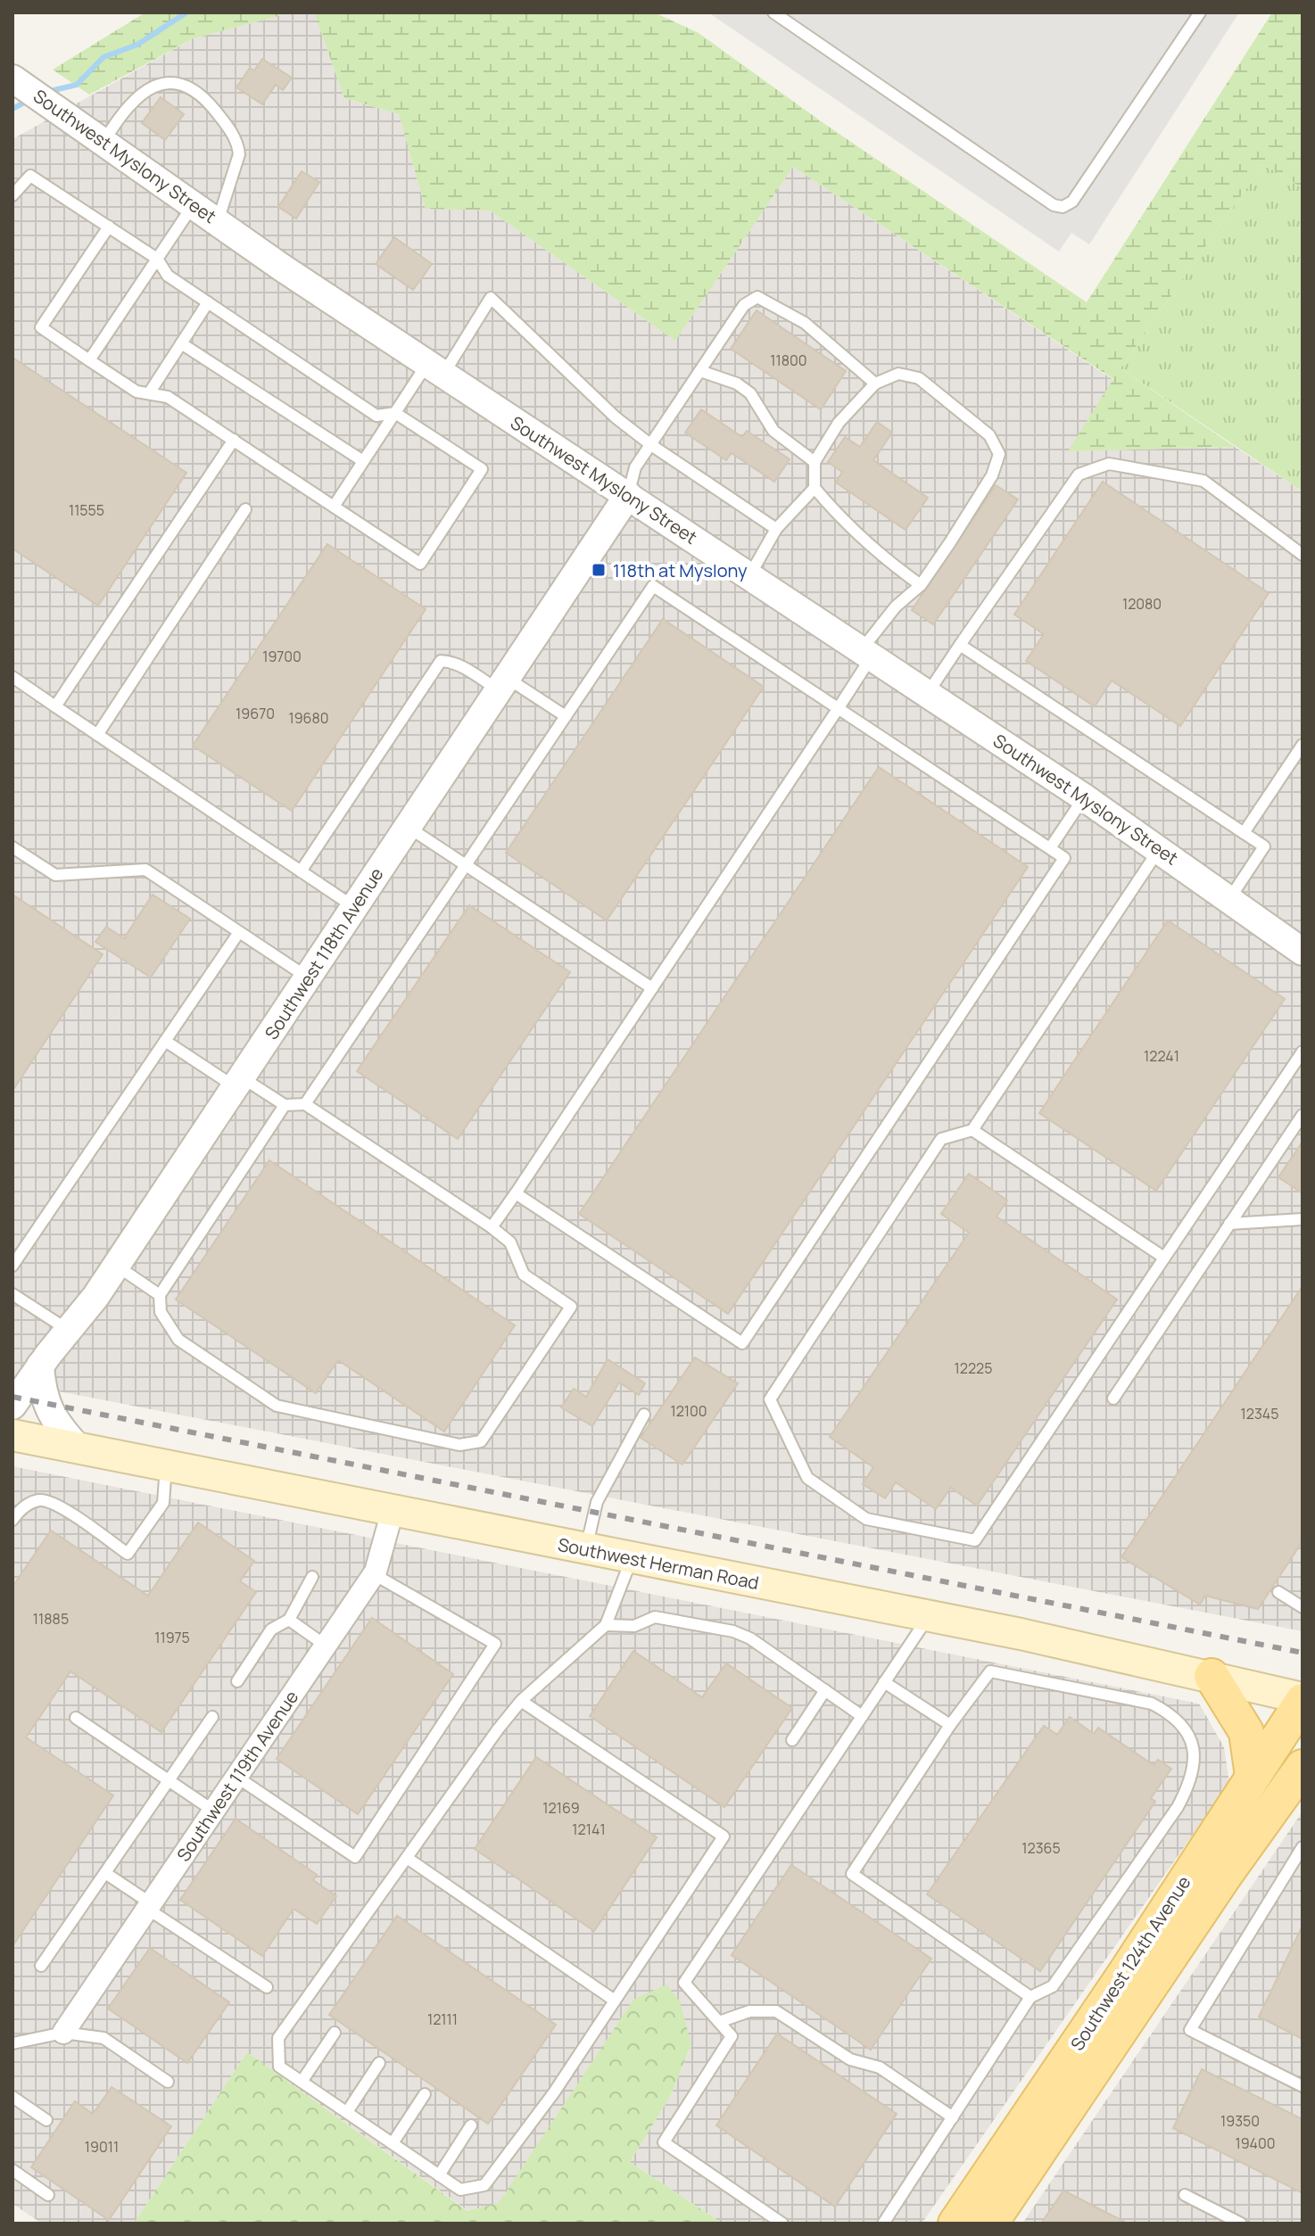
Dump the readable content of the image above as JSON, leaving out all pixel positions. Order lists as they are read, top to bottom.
{
  "streets": {
    "main road": ["Southwest Herman Road", "Southwest 124th Avenue"],
    "street": ["Southwest Myslony Street", "Southwest 118th Avenue", "Southwest 119th Avenue"]
  },
  "crossings": [
    ["Southwest Myslony Street", "Southwest 118th Avenue"],
    ["Southwest Herman Road", "Southwest 119th Avenue"],
    ["Southwest Herman Road", "Southwest 124th Avenue"]
  ],
  "places": {
    "transit": ["118th at Myslony"]
  },
  "house_numbers": [
    "11800",
    "11555",
    "12080",
    "19700",
    "19670",
    "19680",
    "12241",
    "12225",
    "12100",
    "12345",
    "11885",
    "11975",
    "12169",
    "12141",
    "12365",
    "12111",
    "19350",
    "19400",
    "19011"
  ]
}
